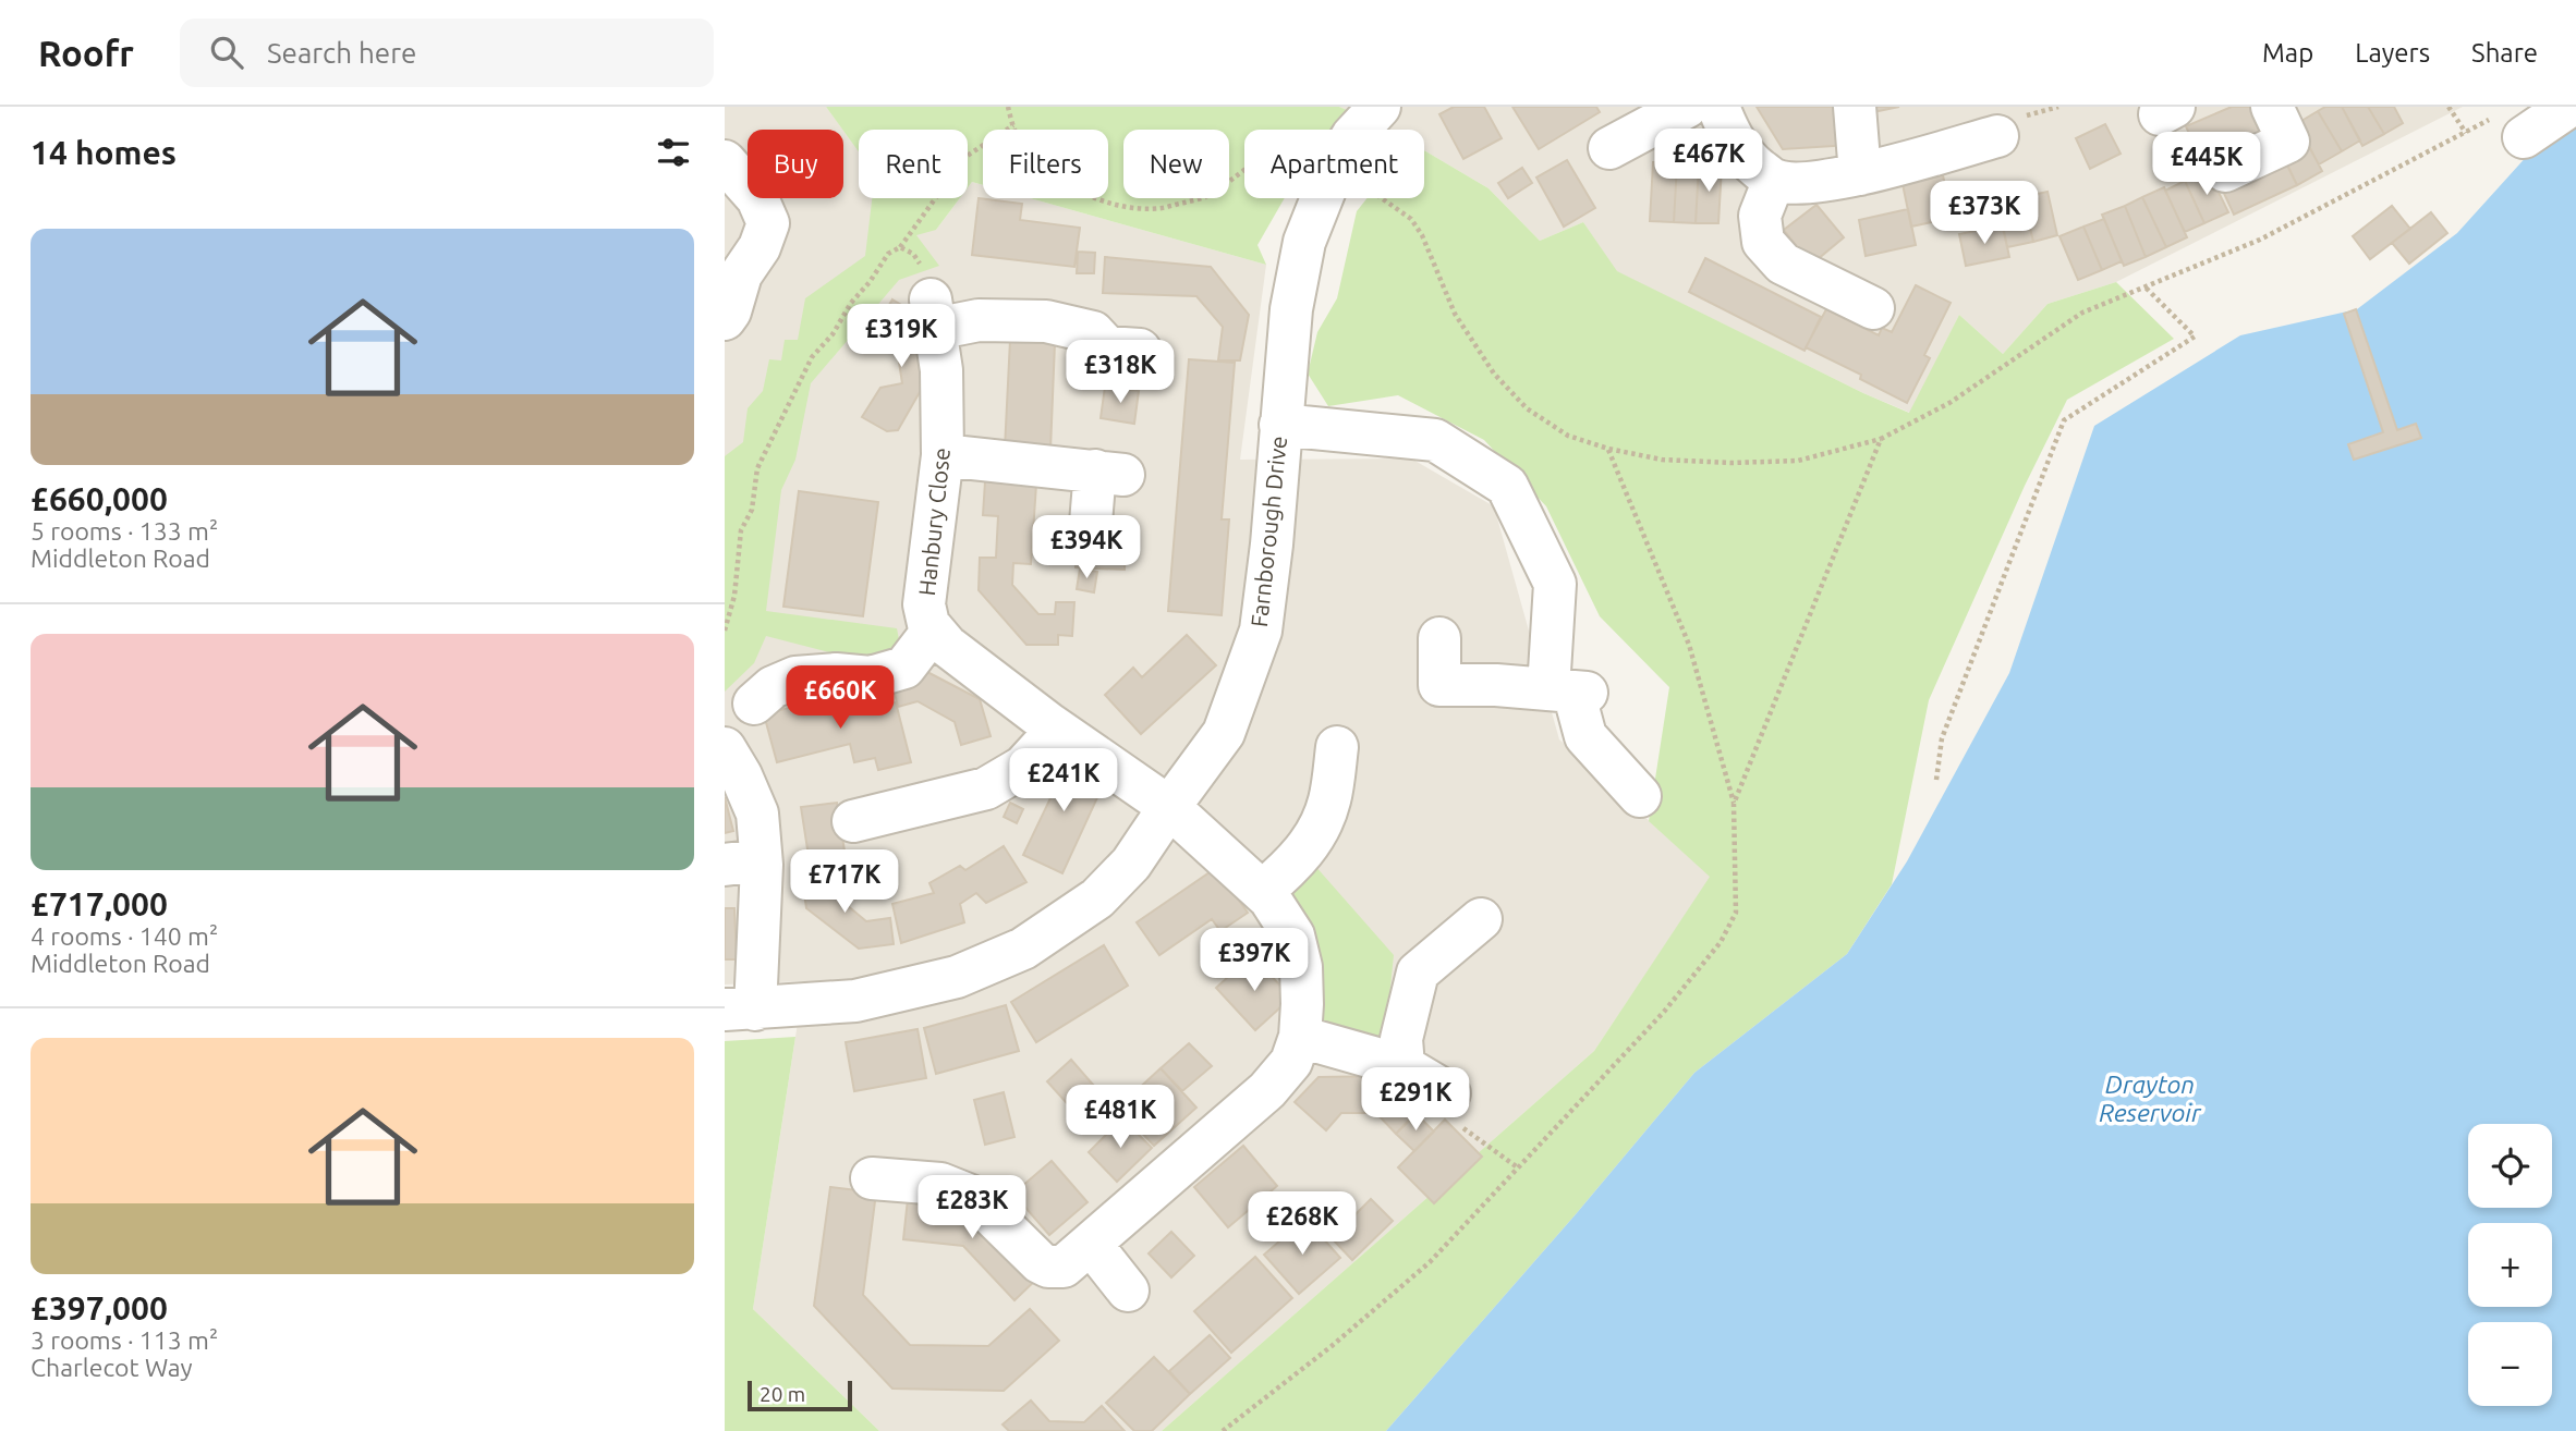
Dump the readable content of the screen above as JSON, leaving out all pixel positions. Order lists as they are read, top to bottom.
{
  "streets": {
    "street": ["Hanbury Close", "Farnborough Drive"]
  },
  "crossings": [
    ["Hanbury Close", "Farnborough Drive"]
  ],
  "water": ["Drayton Reservoir"],
  "scale_bar": "20 m",
  "page": {
    "header": "Roofr",
    "search": "Search here",
    "nav": ["Map", "Layers", "Share"],
    "heading": "14 homes",
    "price": [
      "£467K",
      "£445K",
      "£373K",
      "£319K",
      "£318K",
      "£394K",
      "£660K",
      "£241K",
      "£717K",
      "£397K",
      "£291K",
      "£481K",
      "£283K",
      "£268K"
    ],
    "chip": [
      "Buy",
      "Rent",
      "Filters",
      "New",
      "Apartment"
    ],
    "list": [
      {
        "name": "£660,000",
        "note": "5 rooms · 133 m² · Middleton Road"
      },
      {
        "name": "£717,000",
        "note": "4 rooms · 140 m² · Middleton Road"
      },
      {
        "name": "£397,000",
        "note": "3 rooms · 113 m² · Charlecot Way"
      }
    ],
    "map_buttons": ["+", "−"],
    "scale": "20 m"
  }
}
